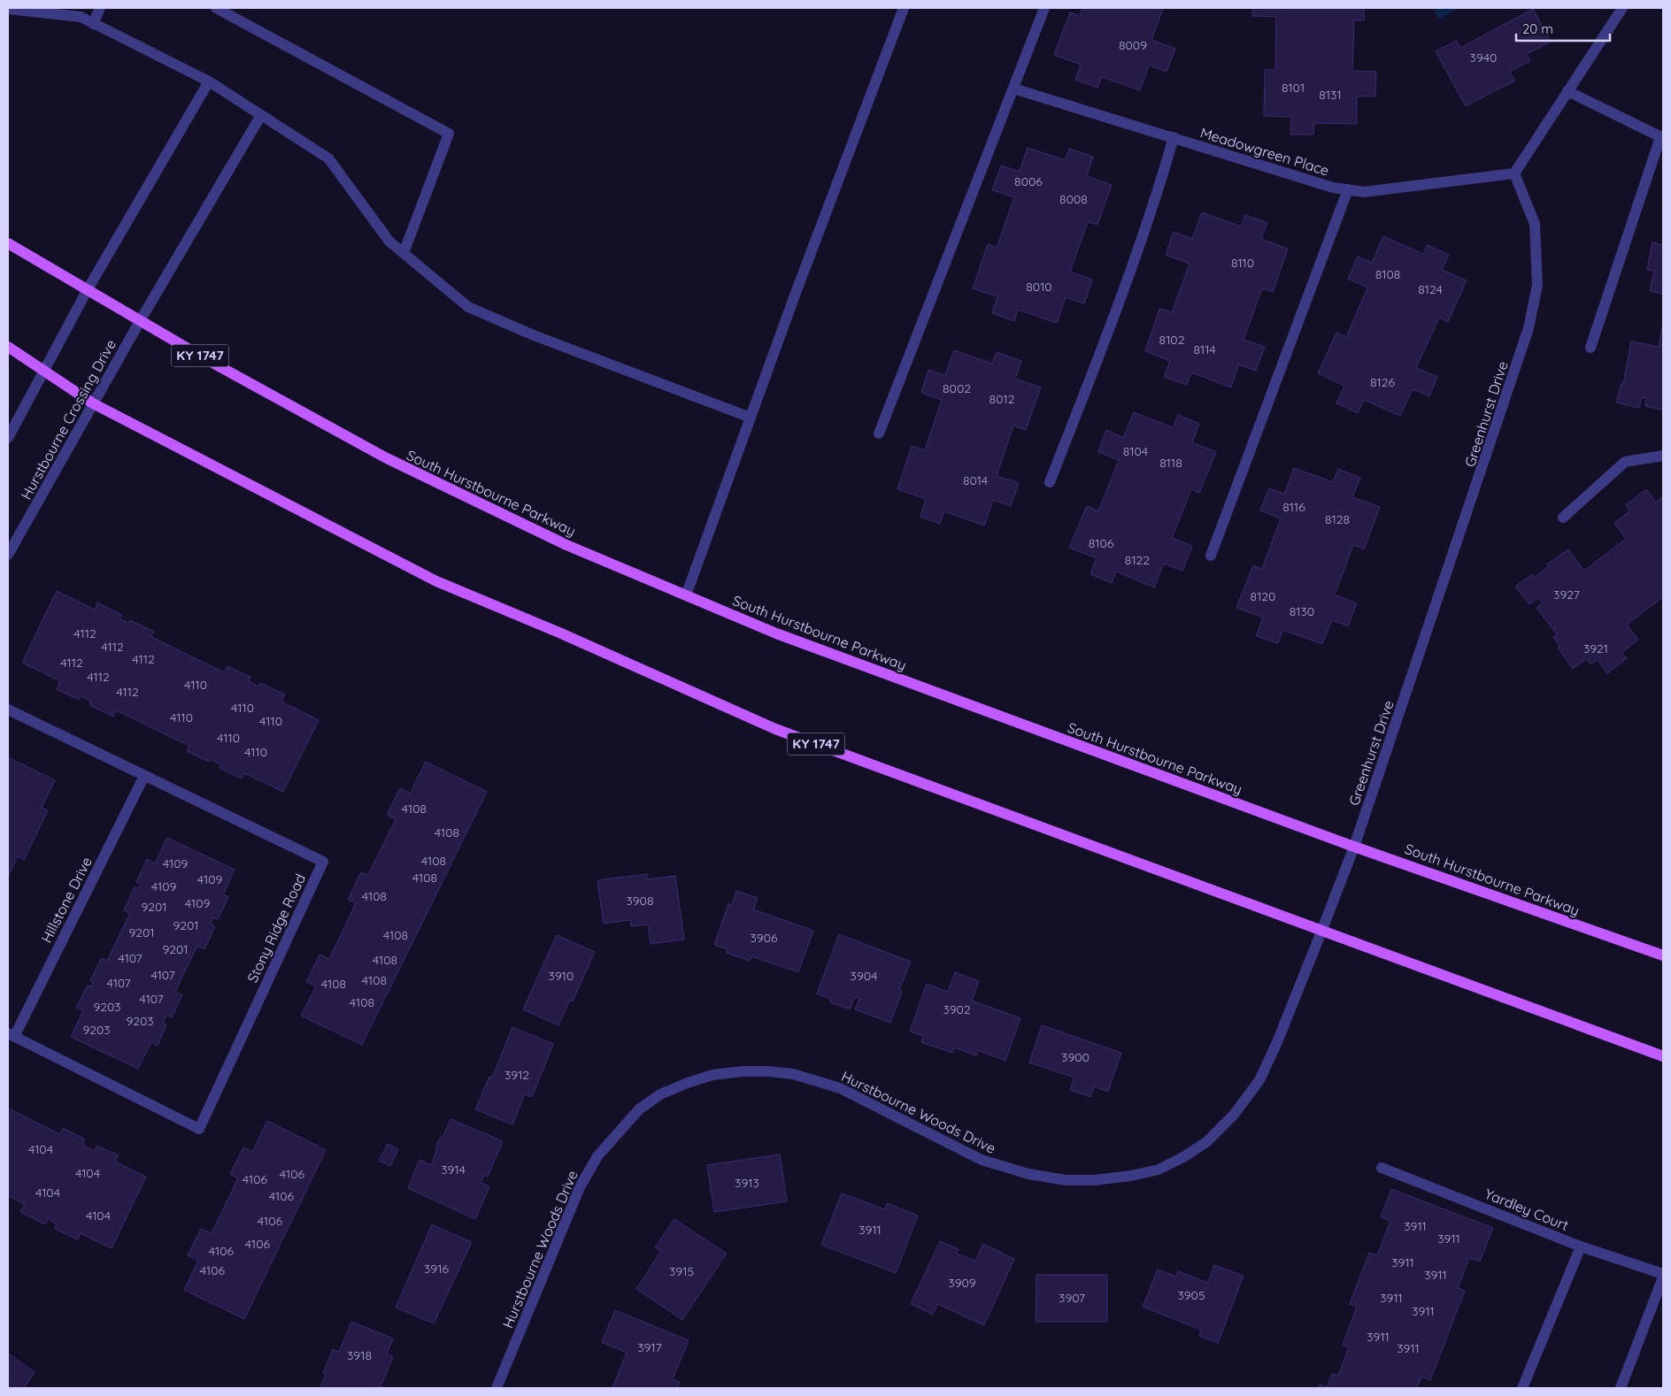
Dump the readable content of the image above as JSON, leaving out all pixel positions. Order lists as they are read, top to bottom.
{
  "streets": {
    "main road": ["KY 1747", "South Hurstbourne Parkway"],
    "street": [
      "Meadowgreen Place",
      "Greenhurst Drive",
      "Hurstbourne Crossing Drive",
      "Hillstone Drive",
      "Stony Ridge Road",
      "Hurstbourne Woods Drive",
      "Yardley Court"
    ]
  },
  "crossings": [
    ["Meadowgreen Place", "Greenhurst Drive"],
    ["KY 1747", "Greenhurst Drive"],
    ["KY 1747", "Hurstbourne Crossing Drive"],
    ["KY 1747", "Hurstbourne Woods Drive"],
    ["Greenhurst Drive", "South Hurstbourne Parkway"],
    ["Greenhurst Drive", "Hurstbourne Woods Drive"],
    ["Hurstbourne Crossing Drive", "South Hurstbourne Parkway"],
    ["Hillstone Drive", "Stony Ridge Road"]
  ],
  "house_numbers": [
    "8009",
    "3940",
    "8101",
    "8131",
    "8006",
    "8008",
    "8110",
    "8108",
    "8010",
    "8124",
    "8102",
    "8114",
    "8126",
    "8002",
    "8012",
    "8104",
    "8118",
    "8014",
    "8116",
    "8128",
    "8106",
    "8122",
    "3927",
    "8120",
    "8130",
    "4112",
    "4112",
    "3921",
    "4112",
    "4112",
    "4112",
    "4110",
    "4112",
    "4110",
    "4110",
    "4110",
    "4110",
    "4110",
    "4108",
    "4108",
    "4108",
    "4109",
    "4108",
    "4109",
    "4109",
    "4108",
    "3908",
    "4109",
    "9201",
    "9201",
    "9201",
    "4108",
    "3906",
    "9201",
    "4107",
    "4108",
    "4107",
    "3910",
    "3904",
    "4108",
    "4107",
    "4108",
    "4107",
    "4108",
    "9203",
    "3902",
    "9203",
    "9203",
    "3900",
    "3912",
    "4104",
    "3914",
    "4104",
    "4106",
    "4106",
    "3913",
    "4104",
    "4106",
    "4104",
    "4106",
    "3911",
    "3911",
    "3911",
    "4106",
    "4106",
    "3911",
    "3916",
    "4106",
    "3915",
    "3911",
    "3909",
    "3905",
    "3907",
    "3911",
    "3911",
    "3911",
    "3917",
    "3911",
    "3918"
  ],
  "scale_bar": "20 m"
}
